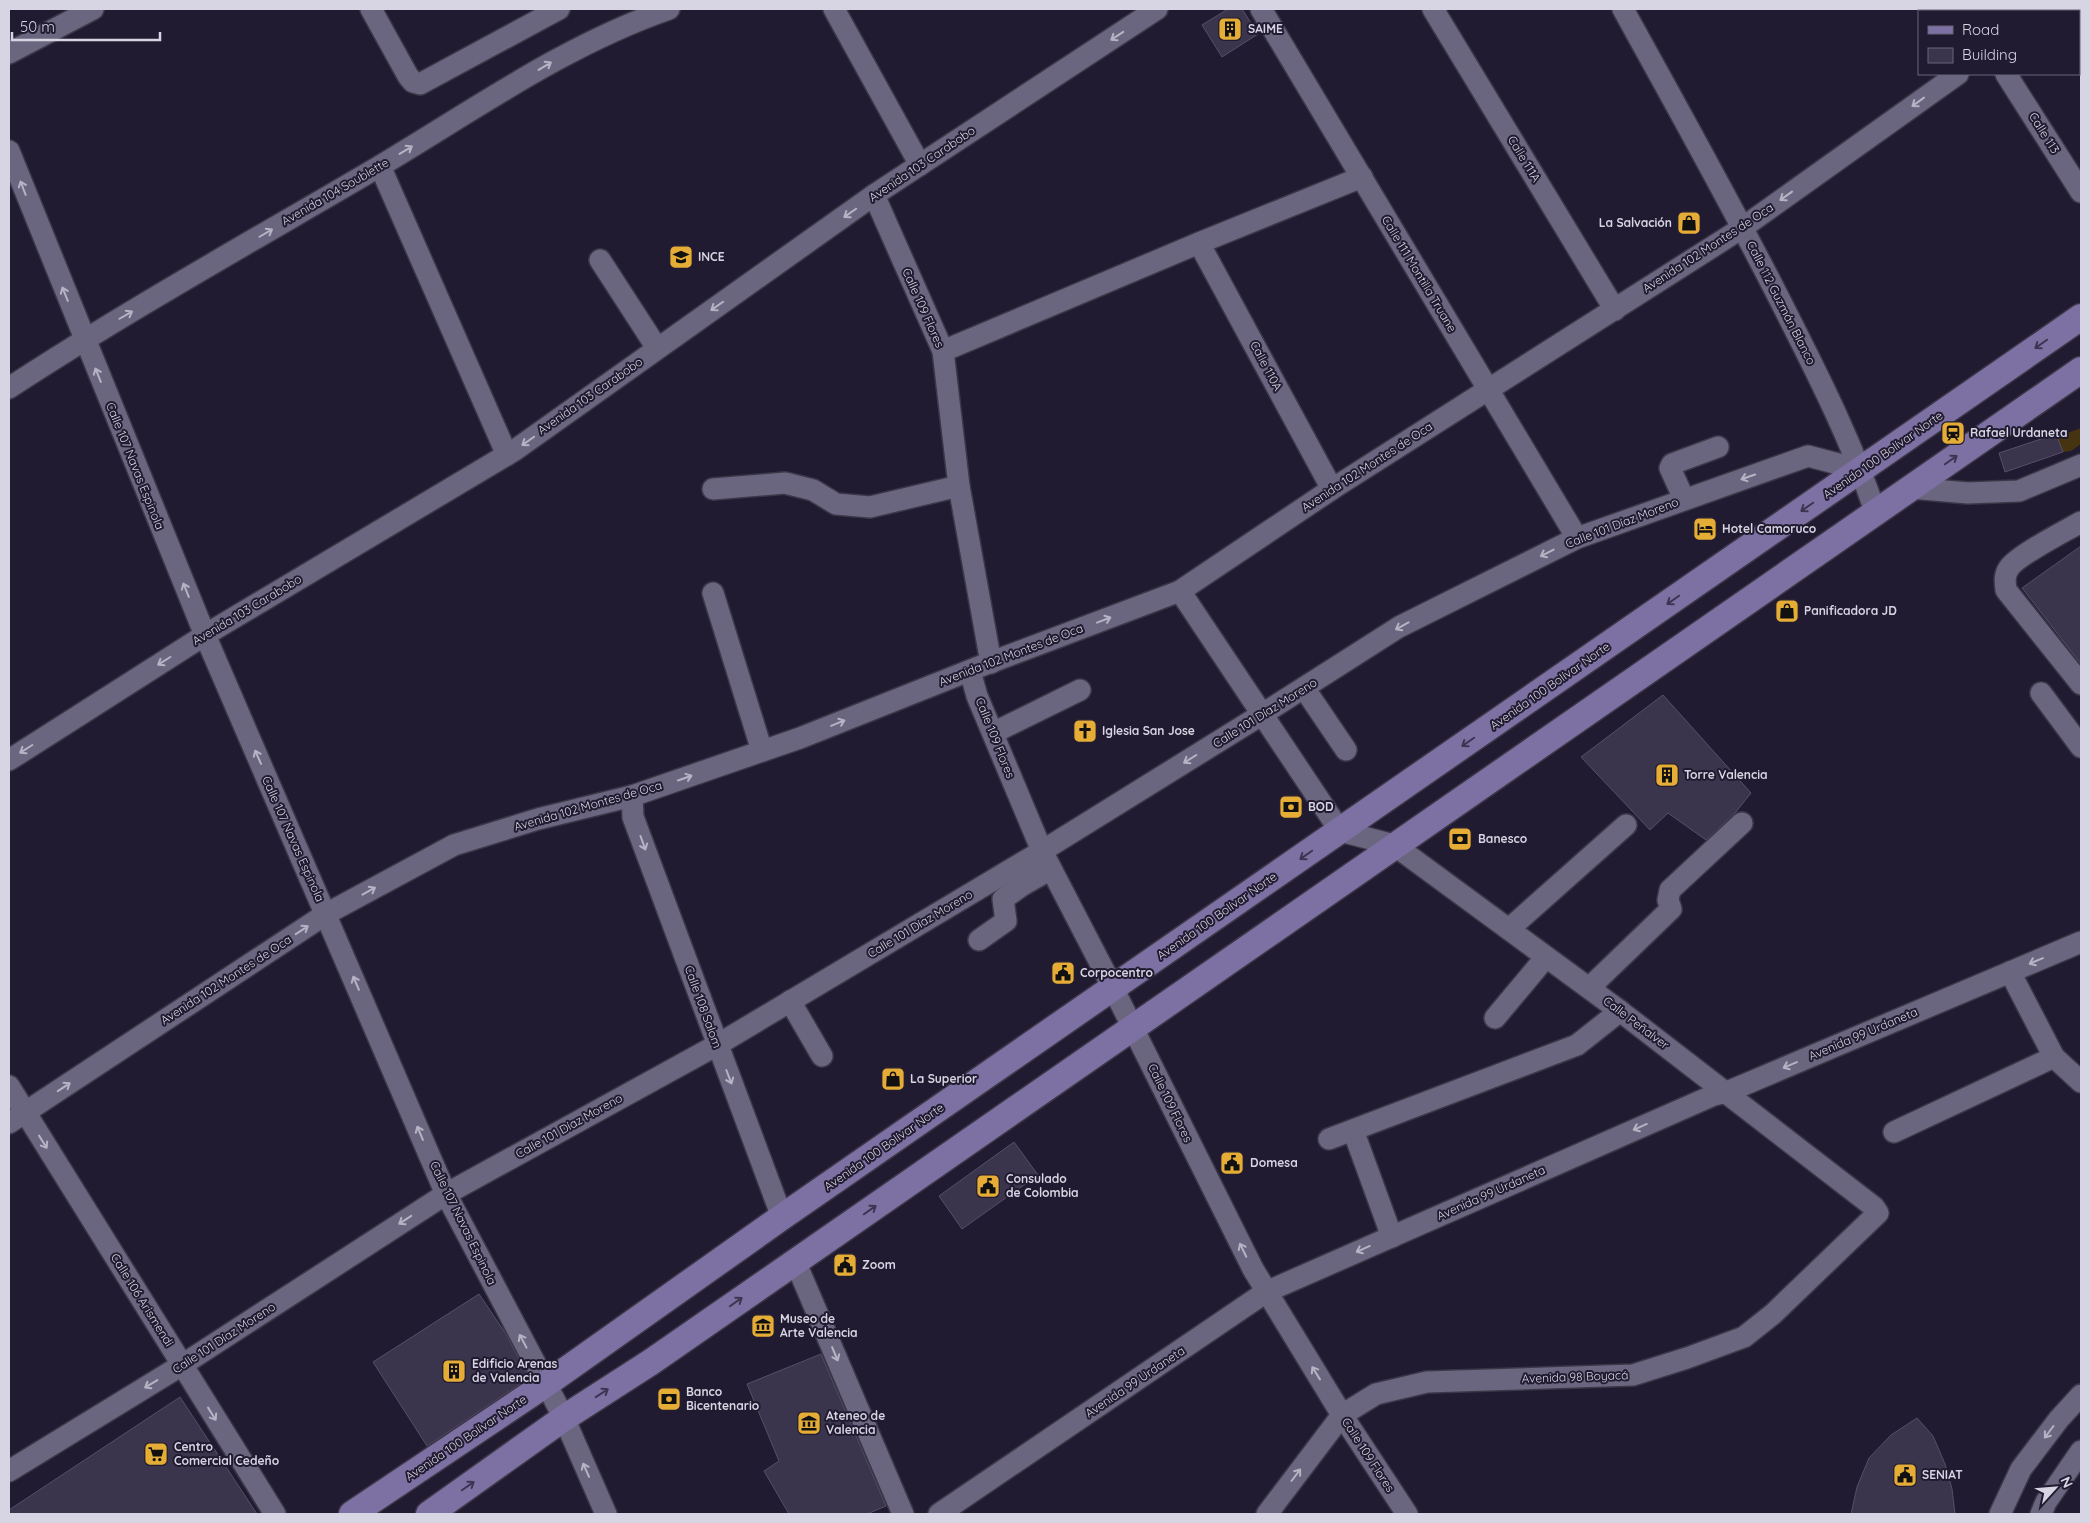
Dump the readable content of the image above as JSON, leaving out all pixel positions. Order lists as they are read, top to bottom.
{
  "streets": {
    "main road": ["Avenida 100 Bolívar Norte"],
    "street": [
      "Calle 113",
      "Calle 111A",
      "Avenida 103 Carabobo",
      "Avenida 104 Soublette",
      "Avenida 102 Montes de Oca",
      "Calle 111 Montilla Truane",
      "Calle 112 Guzmán Blanco",
      "Calle 109 Flores",
      "Calle 110A",
      "Calle 107 Navas Espinola",
      "Calle 101 Díaz Moreno",
      "Calle 108 Salom",
      "Calle Peñalver",
      "Avenida 99 Urdaneta",
      "Calle 106 Arismendi",
      "Avenida 98 Boyacá"
    ]
  },
  "crossings": [
    ["Calle 111A", "Avenida 102 Montes de Oca"],
    ["Avenida 103 Carabobo", "Calle 109 Flores"],
    ["Avenida 103 Carabobo", "Calle 107 Navas Espinola"],
    ["Avenida 104 Soublette", "Calle 107 Navas Espinola"],
    ["Avenida 102 Montes de Oca", "Calle 111 Montilla Truane"],
    ["Avenida 102 Montes de Oca", "Calle 112 Guzmán Blanco"],
    ["Avenida 102 Montes de Oca", "Calle 109 Flores"],
    ["Avenida 102 Montes de Oca", "Calle 110A"],
    ["Avenida 102 Montes de Oca", "Calle 107 Navas Espinola"],
    ["Avenida 102 Montes de Oca", "Calle 108 Salom"],
    ["Avenida 102 Montes de Oca", "Calle 106 Arismendi"],
    ["Calle 111 Montilla Truane", "Calle 101 Díaz Moreno"],
    ["Calle 112 Guzmán Blanco", "Avenida 100 Bolívar Norte"],
    ["Calle 112 Guzmán Blanco", "Calle 101 Díaz Moreno"],
    ["Calle 109 Flores", "Avenida 100 Bolívar Norte"],
    ["Calle 109 Flores", "Calle 101 Díaz Moreno"],
    ["Calle 109 Flores", "Avenida 99 Urdaneta"],
    ["Calle 109 Flores", "Avenida 98 Boyacá"],
    ["Avenida 100 Bolívar Norte", "Calle 107 Navas Espinola"],
    ["Avenida 100 Bolívar Norte", "Calle 101 Díaz Moreno"],
    ["Avenida 100 Bolívar Norte", "Calle 108 Salom"],
    ["Calle 107 Navas Espinola", "Calle 101 Díaz Moreno"],
    ["Calle 101 Díaz Moreno", "Calle 108 Salom"],
    ["Calle 101 Díaz Moreno", "Calle 106 Arismendi"],
    ["Calle Peñalver", "Avenida 99 Urdaneta"],
    ["Calle Peñalver", "Avenida 98 Boyacá"]
  ],
  "one_way": [
    "Avenida 103 Carabobo",
    "Avenida 104 Soublette",
    "Calle 107 Navas Espinola",
    "Calle 101 Díaz Moreno",
    "Calle 108 Salom",
    "Calle 106 Arismendi"
  ],
  "places": {
    "building": ["SAIME", "Torre Valencia", "Edificio Arenas de Valencia"],
    "shop": ["La Salvación", "Panificadora JD", "La Superior"],
    "school or university": ["INCE"],
    "station": ["Rafael Urdaneta"],
    "hotel": ["Hotel Camoruco"],
    "church": ["Iglesia San Jose"],
    "bank": ["BOD", "Banesco", "Banco Bicentenario"],
    "public building": [
      "Corpocentro",
      "Domesa",
      "Consulado de Colombia",
      "Zoom",
      "SENIAT"
    ],
    "museum": ["Museo de Arte Valencia", "Ateneo de Valencia"],
    "supermarket": ["Centro Comercial Cedeño"]
  },
  "legend": ["Road", "Building"],
  "scale_bar": "50 m",
  "north": "top right"
}
